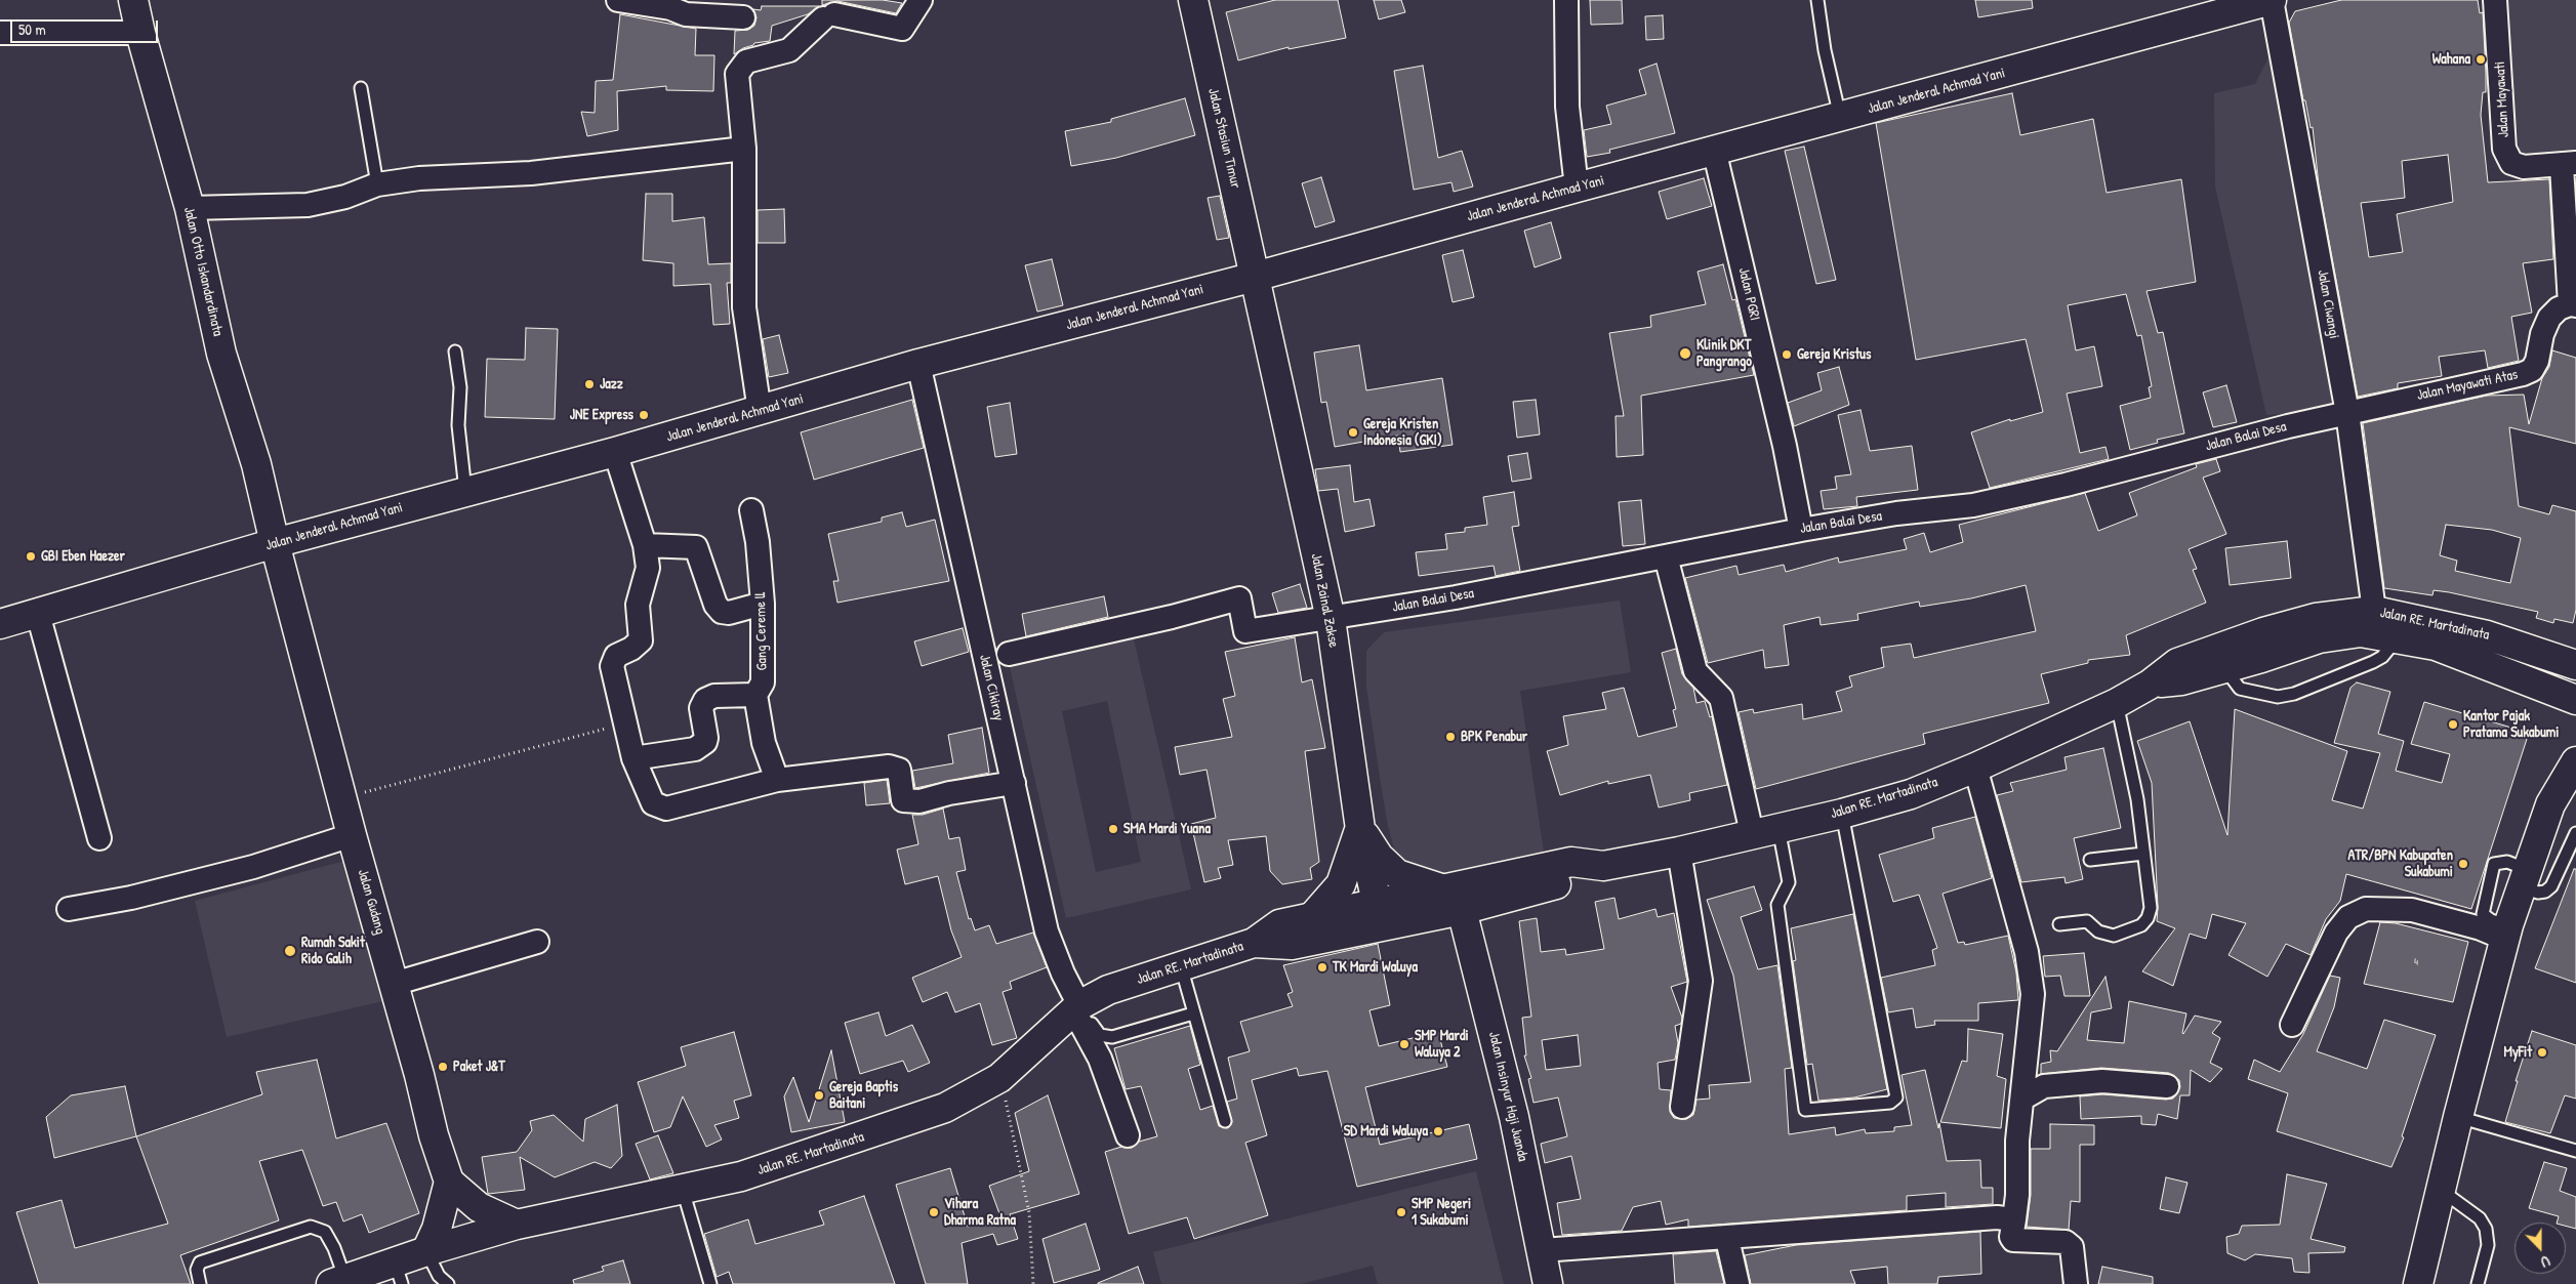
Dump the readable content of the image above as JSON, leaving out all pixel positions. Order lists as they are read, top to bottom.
{
  "streets": {
    "main road": [
      "Jalan Jenderal Achmad Yani",
      "Jalan Stasiun Timur",
      "Jalan Otto Iskandardinata",
      "Jalan Zainal Zakse",
      "Jalan RE. Martadinata",
      "Jalan Gudang",
      "Jalan Insinyur Haji Juanda"
    ],
    "street": [
      "Jalan Mayawati",
      "Jalan PGRI",
      "Jalan Ciwangi",
      "Jalan Mayawati Atas",
      "Jalan Balai Desa",
      "Gang Cereme ll",
      "Jalan Cikiray"
    ]
  },
  "crossings": [
    ["Jalan Jenderal Achmad Yani", "Jalan Stasiun Timur"],
    ["Jalan Jenderal Achmad Yani", "Jalan Otto Iskandardinata"],
    ["Jalan Jenderal Achmad Yani", "Jalan PGRI"],
    ["Jalan Jenderal Achmad Yani", "Jalan Ciwangi"],
    ["Jalan Jenderal Achmad Yani", "Jalan Zainal Zakse"],
    ["Jalan Jenderal Achmad Yani", "Jalan Cikiray"],
    ["Jalan Jenderal Achmad Yani", "Jalan Gudang"],
    ["Jalan Stasiun Timur", "Jalan Zainal Zakse"],
    ["Jalan Otto Iskandardinata", "Jalan Gudang"],
    ["Jalan PGRI", "Jalan Balai Desa"],
    ["Jalan Ciwangi", "Jalan Mayawati Atas"],
    ["Jalan Ciwangi", "Jalan Balai Desa"],
    ["Jalan Ciwangi", "Jalan RE. Martadinata"],
    ["Jalan Mayawati Atas", "Jalan Balai Desa"],
    ["Jalan Balai Desa", "Jalan Zainal Zakse"],
    ["Jalan Zainal Zakse", "Jalan RE. Martadinata"],
    ["Jalan RE. Martadinata", "Jalan Cikiray"],
    ["Jalan RE. Martadinata", "Jalan Insinyur Haji Juanda"]
  ],
  "places": [
    "Wahana",
    "Klinik DKT Pangrango",
    "Gereja Kristus",
    "Jazz",
    "JNE Express",
    "Gereja Kristen Indonesia (GKI)",
    "GBI Eben Haezer",
    "Kantor Pajak Pratama Sukabumi",
    "BPK Penabur",
    "SMA Mardi Yuana",
    "ATR/BPN Kabupaten Sukabumi",
    "Rumah Sakit Rido Galih",
    "TK Mardi Waluya",
    "SMP Mardi Waluya 2",
    "MyFit",
    "Paket J&T",
    "Gereja Baptis Baitani",
    "SD Mardi Waluya",
    "Vihara Dharma Ratna",
    "SMP Negeri 1 Sukabumi"
  ],
  "house_numbers": ["4"],
  "scale_bar": "50 m",
  "north": "bottom"
}
